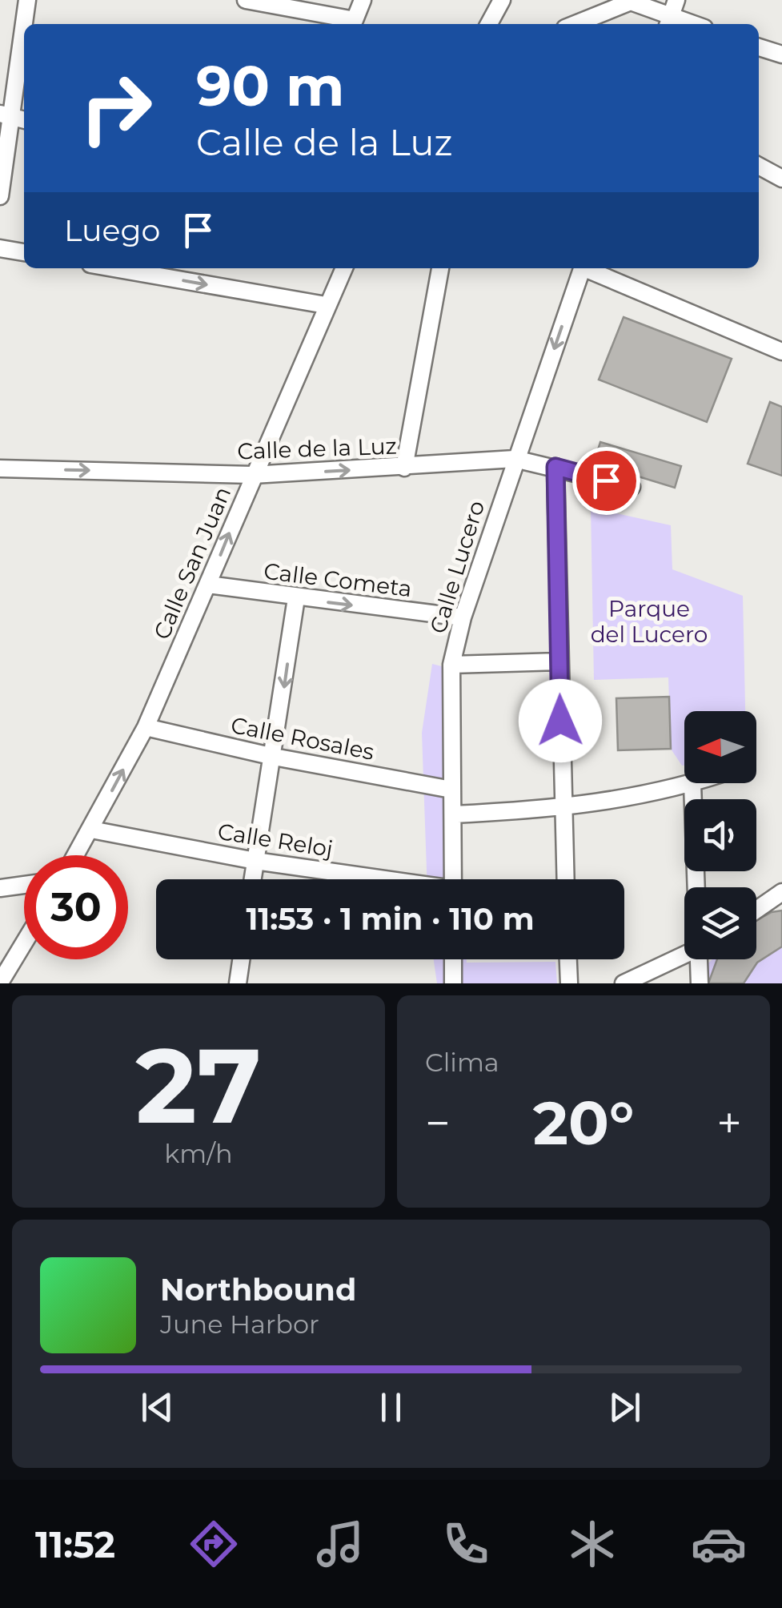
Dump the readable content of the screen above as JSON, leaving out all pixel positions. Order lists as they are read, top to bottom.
{
  "streets": {
    "street": [
      "Calle de la Luz",
      "Calle San Juan",
      "Calle Lucero",
      "Calle Cometa",
      "Calle Rosales",
      "Calle Reloj"
    ]
  },
  "crossings": [
    ["Calle de la Luz", "Calle San Juan"],
    ["Calle de la Luz", "Calle Lucero"],
    ["Calle San Juan", "Calle Cometa"],
    ["Calle San Juan", "Calle Rosales"],
    ["Calle San Juan", "Calle Reloj"],
    ["Calle Lucero", "Calle Cometa"],
    ["Calle Lucero", "Calle Rosales"]
  ],
  "one_way": ["Calle de la Luz", "Calle San Juan", "Calle Cometa"],
  "parks": ["Parque del Lucero"],
  "north": "left",
  "page": {
    "turn": ["90 m", "Calle de la Luz"],
    "then": "Luego",
    "limit": "30",
    "trip": "11:53 · 1 min · 110 m",
    "tile": [
      ["27", "km/h"],
      "Clima"
    ],
    "heat": ["−", "20°", "+"],
    "song": ["Northbound", "June Harbor"],
    "tabs": "11:52"
  }
}
